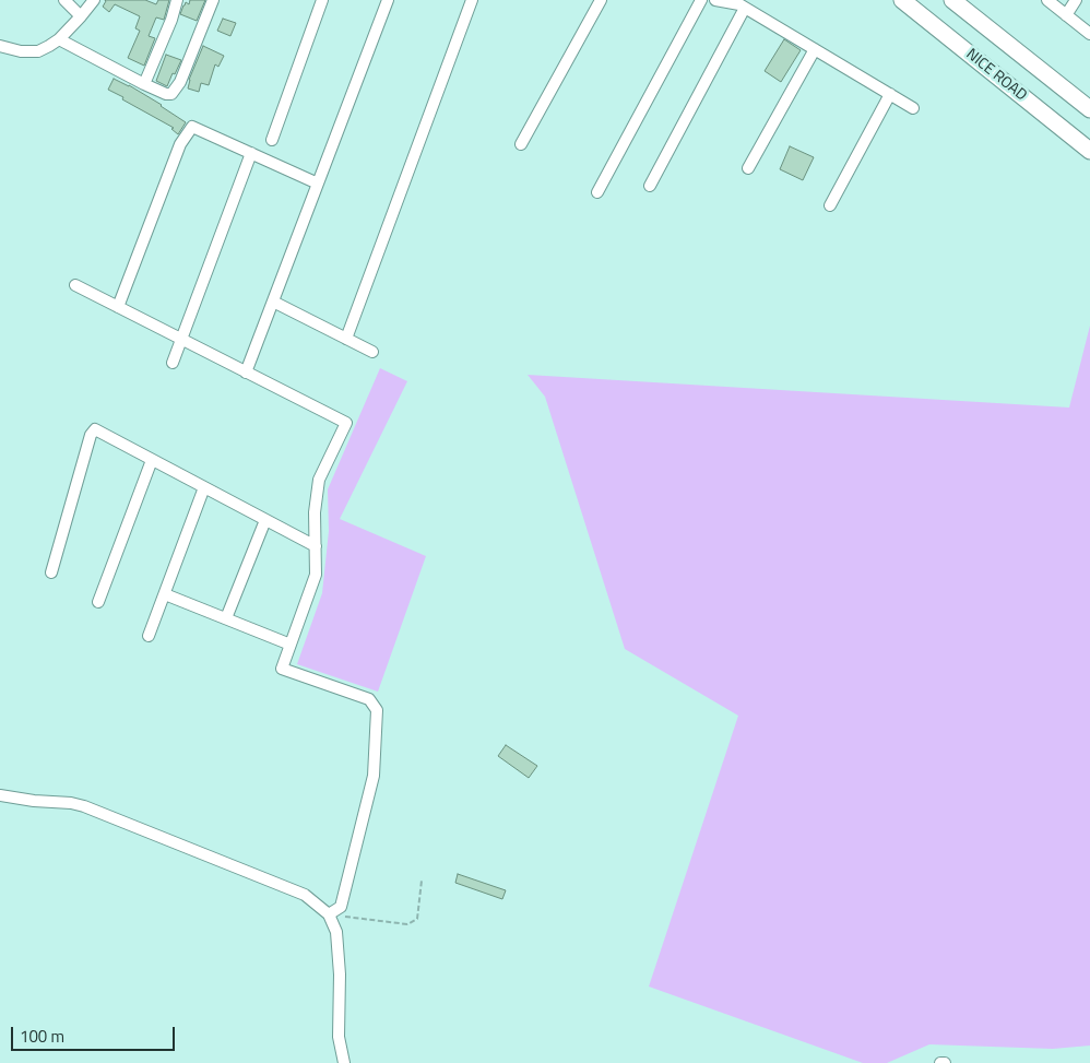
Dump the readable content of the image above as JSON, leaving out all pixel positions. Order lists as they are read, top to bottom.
{
  "streets": {
    "highway": ["NICE ROAD"]
  },
  "scale_bar": "100 m"
}
